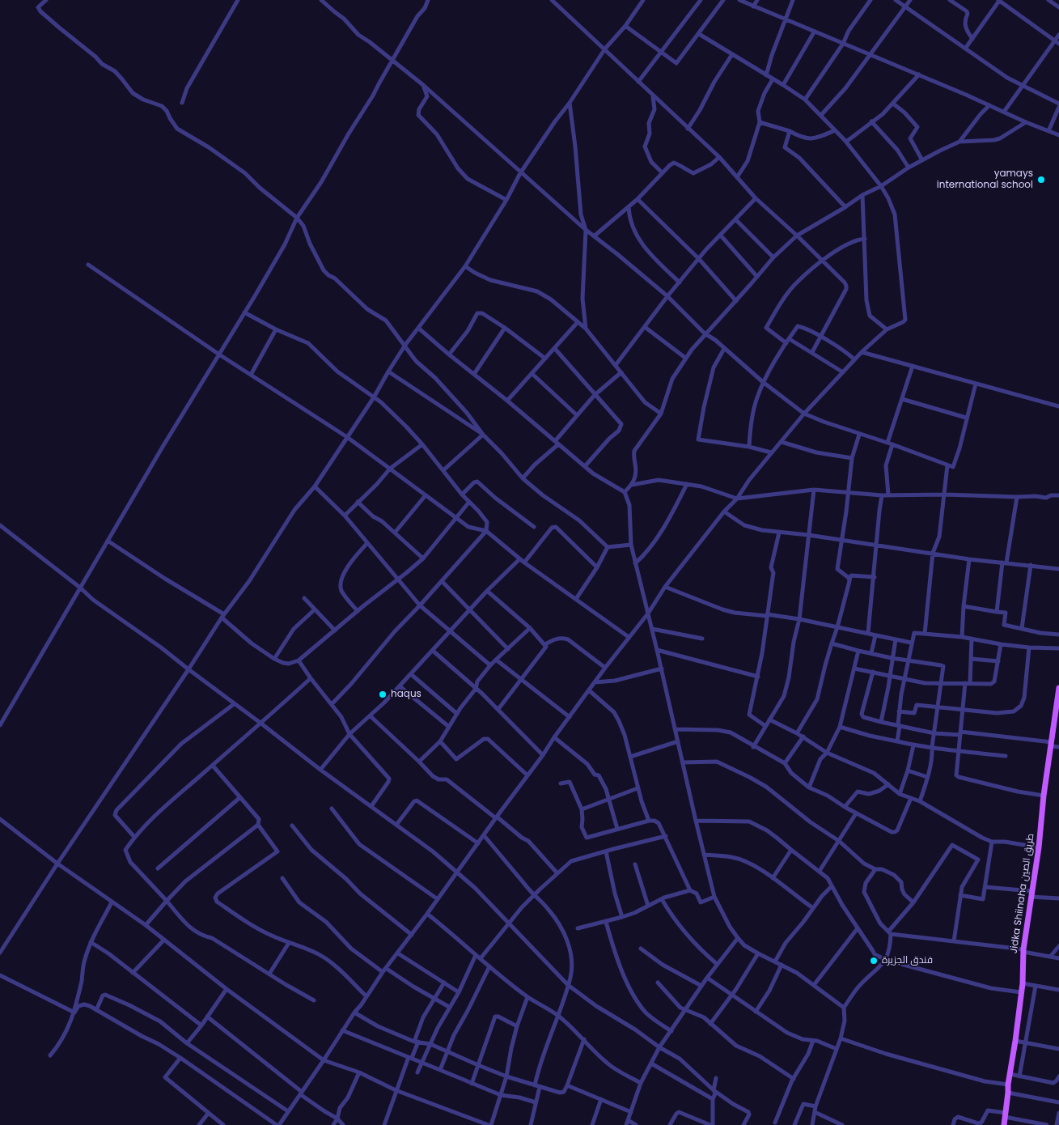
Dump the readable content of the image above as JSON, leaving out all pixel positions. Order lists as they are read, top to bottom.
{
  "streets": {
    "main road": ["Jidka Shiinaha طريق الصين"]
  },
  "places": ["yamays international school", "haqus", "فندق الجزيرة"]
}
